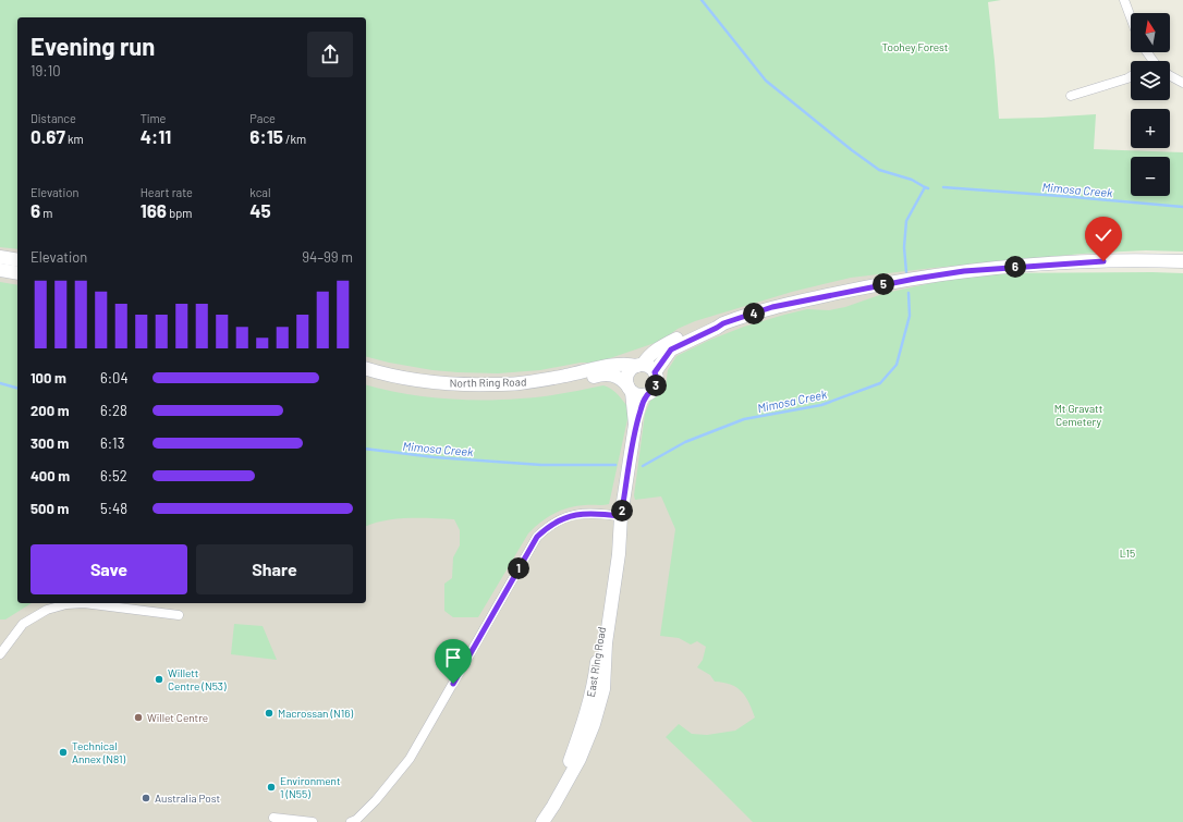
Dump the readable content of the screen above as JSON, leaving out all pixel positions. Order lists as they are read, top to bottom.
{
  "streets": {
    "street": ["North Ring Road", "East Ring Road"]
  },
  "water": ["Mimosa Creek"],
  "parks": ["Toohey Forest", "Mt Gravatt Cemetery", "L15"],
  "places": [
    "Willett Centre (N53)",
    "Macrossan (N16)",
    "Willet Centre",
    "Technical Annex (N81)",
    "Environment 1 (N55)",
    "Australia Post"
  ],
  "north": "top",
  "page": {
    "map_buttons": ["+", "−"],
    "heading": ["Evening run", "19:10"],
    "stats": [
      ["Distance", "0.67 km"],
      ["Time", "4:11"],
      ["Pace", "6:15 /km"],
      ["Elevation", "6 m"],
      ["Heart rate", "166 bpm"],
      ["kcal", "45"]
    ],
    "chart": ["Elevation", "94–99 m"],
    "pins": [
      "6",
      "5",
      "4",
      "3",
      "2",
      "1"
    ],
    "list": [
      {
        "name": "100 m",
        "note": "6:04"
      },
      {
        "name": "200 m",
        "note": "6:28"
      },
      {
        "name": "300 m",
        "note": "6:13"
      },
      {
        "name": "400 m",
        "note": "6:52"
      },
      {
        "name": "500 m",
        "note": "5:48"
      }
    ],
    "buttons": ["Save", "Share"]
  }
}
